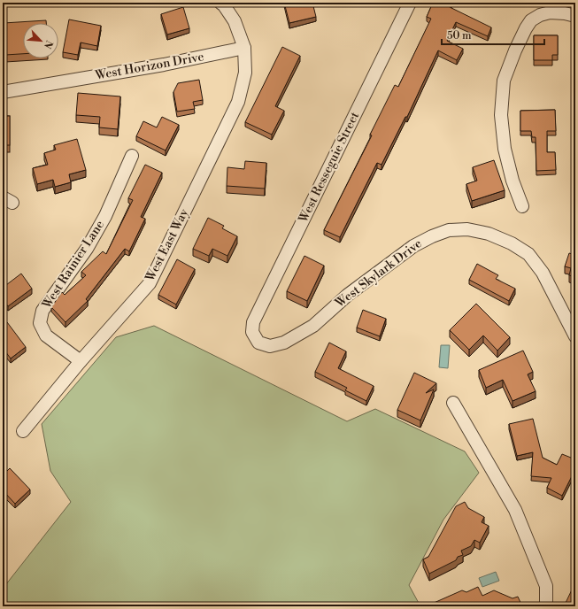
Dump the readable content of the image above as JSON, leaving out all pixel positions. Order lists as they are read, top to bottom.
{
  "streets": {
    "street": [
      "West Horizon Drive",
      "West Resseguie Street",
      "West East Way",
      "West Rainier Lane",
      "West Skylark Drive"
    ]
  },
  "crossings": [
    ["West Horizon Drive", "West East Way"],
    ["West Resseguie Street", "West Skylark Drive"],
    ["West East Way", "West Rainier Lane"]
  ],
  "scale_bar": "50 m",
  "north": "bottom right"
}
